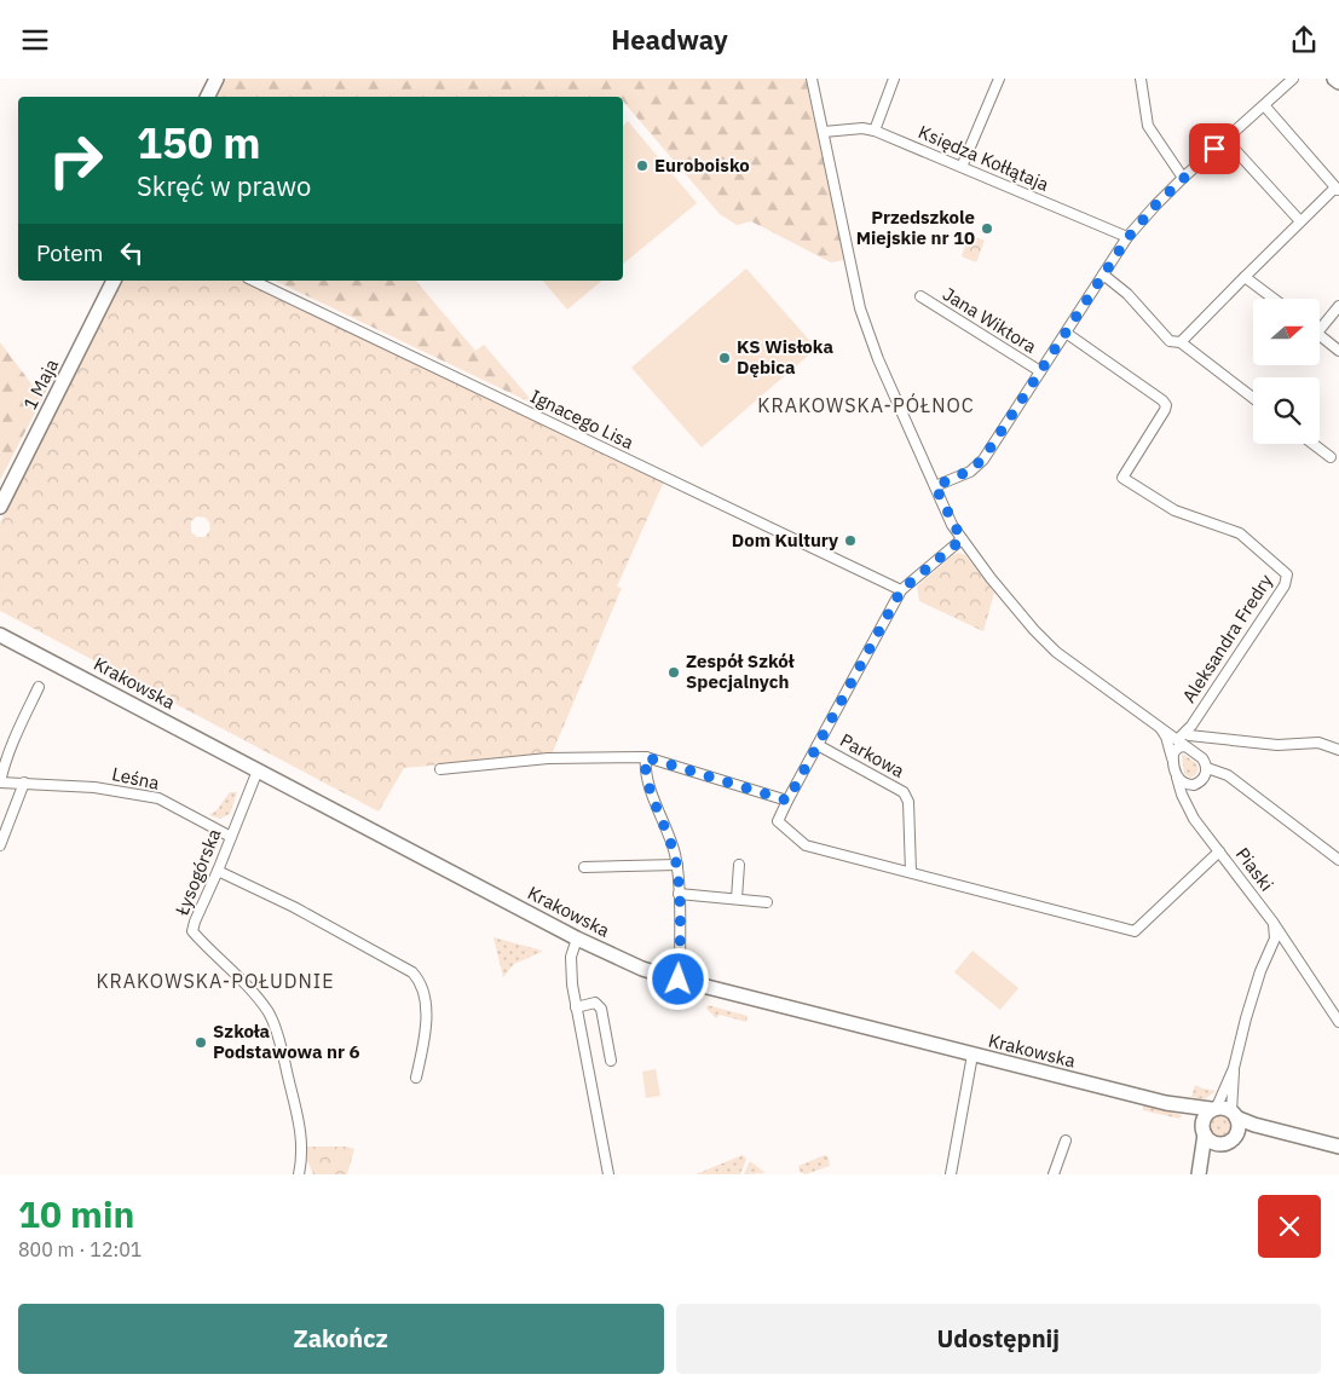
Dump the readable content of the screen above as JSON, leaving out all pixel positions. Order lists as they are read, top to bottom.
{
  "streets": {
    "street": [
      "Księdza Kołłątaja",
      "Jana Wiktora",
      "1 Maja",
      "Ignacego Lisa",
      "Aleksandra Fredry",
      "Krakowska",
      "Parkowa",
      "Leśna",
      "Piaski",
      "Łysogórska"
    ]
  },
  "crossings": [
    ["Ignacego Lisa", "Parkowa"],
    ["Krakowska", "Łysogórska"],
    ["Leśna", "Łysogórska"]
  ],
  "districts": ["KRAKOWSKA-PÓŁNOC", "KRAKOWSKA-POŁUDNIE"],
  "places": [
    "Euroboisko",
    "Przedszkole Miejskie nr 10",
    "KS Wisłoka Dębica",
    "Dom Kultury",
    "Zespół Szkół Specjalnych",
    "Szkoła Podstawowa nr 6"
  ],
  "north": "right",
  "page": {
    "header": "Headway",
    "turn": ["150 m", "Skręć w prawo"],
    "then": "Potem",
    "heading": ["10 min", "800 m · 12:01"],
    "buttons": ["Zakończ", "Udostępnij"]
  }
}
